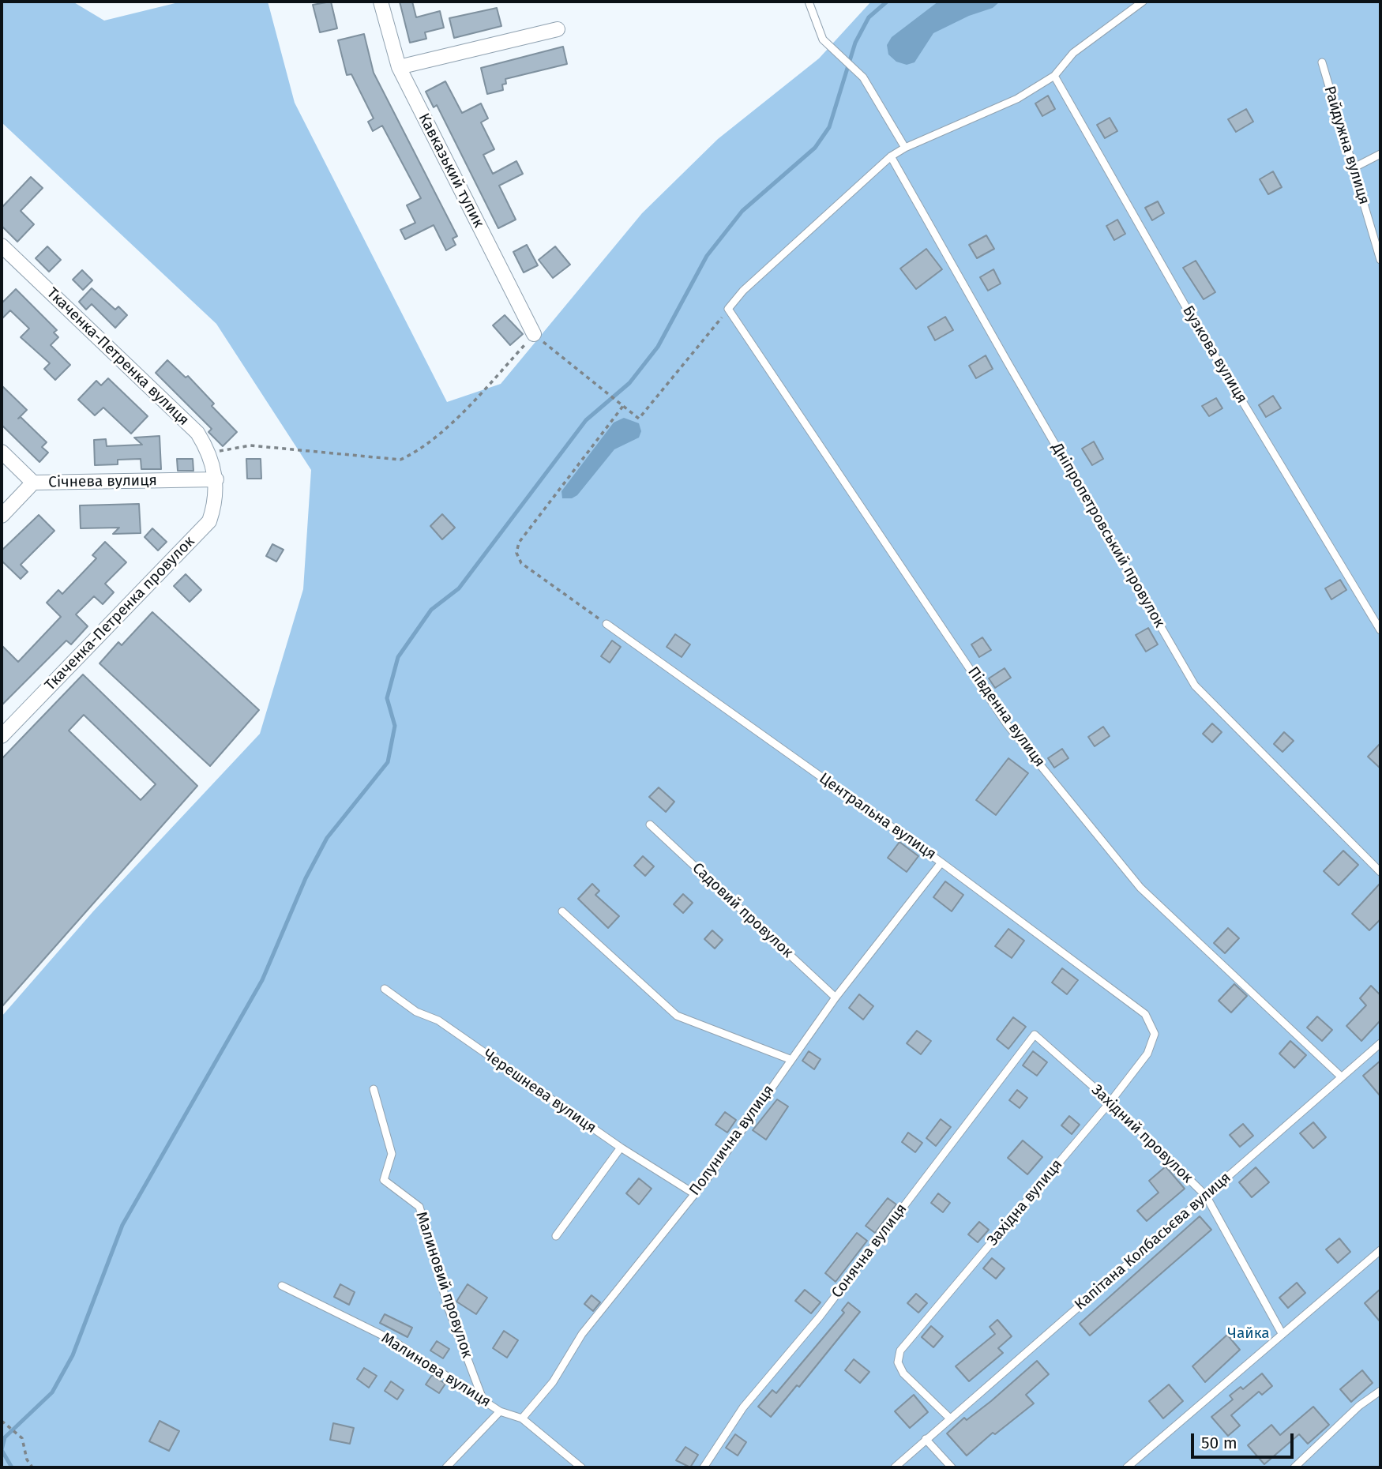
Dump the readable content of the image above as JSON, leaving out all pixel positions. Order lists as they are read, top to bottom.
{
  "streets": {
    "street": [
      "Кавказький тупик",
      "Ткаченка-Петренка вулиця",
      "Січнева вулиця",
      "Ткаченка-Петренка провулок"
    ],
    "lane": [
      "Райдужна вулиця",
      "Бузкова вулиця",
      "Дніпропетровський провулок",
      "Південна вулиця",
      "Центральна вулиця",
      "Садовий провулок",
      "Черешнева вулиця",
      "Західний провулок",
      "Полунична вулиця",
      "Західна вулиця",
      "Капітана Колбасьєва вулиця",
      "Сонячна вулиця",
      "Малиновий провулок",
      "Малинова вулиця"
    ]
  },
  "crossings": [
    ["Ткаченка-Петренка вулиця", "Січнева вулиця"],
    ["Ткаченка-Петренка вулиця", "Ткаченка-Петренка провулок"],
    ["Січнева вулиця", "Ткаченка-Петренка провулок"],
    ["Південна вулиця", "Капітана Колбасьєва вулиця"],
    ["Центральна вулиця", "Полунична вулиця"],
    ["Центральна вулиця", "Західна вулиця"],
    ["Садовий провулок", "Полунична вулиця"],
    ["Черешнева вулиця", "Полунична вулиця"],
    ["Західний провулок", "Західна вулиця"],
    ["Західний провулок", "Капітана Колбасьєва вулиця"],
    ["Західний провулок", "Сонячна вулиця"],
    ["Полунична вулиця", "Малинова вулиця"],
    ["Західна вулиця", "Капітана Колбасьєва вулиця"],
    ["Малиновий провулок", "Малинова вулиця"]
  ],
  "parks": ["Чайка"],
  "scale_bar": "50 m"
}
